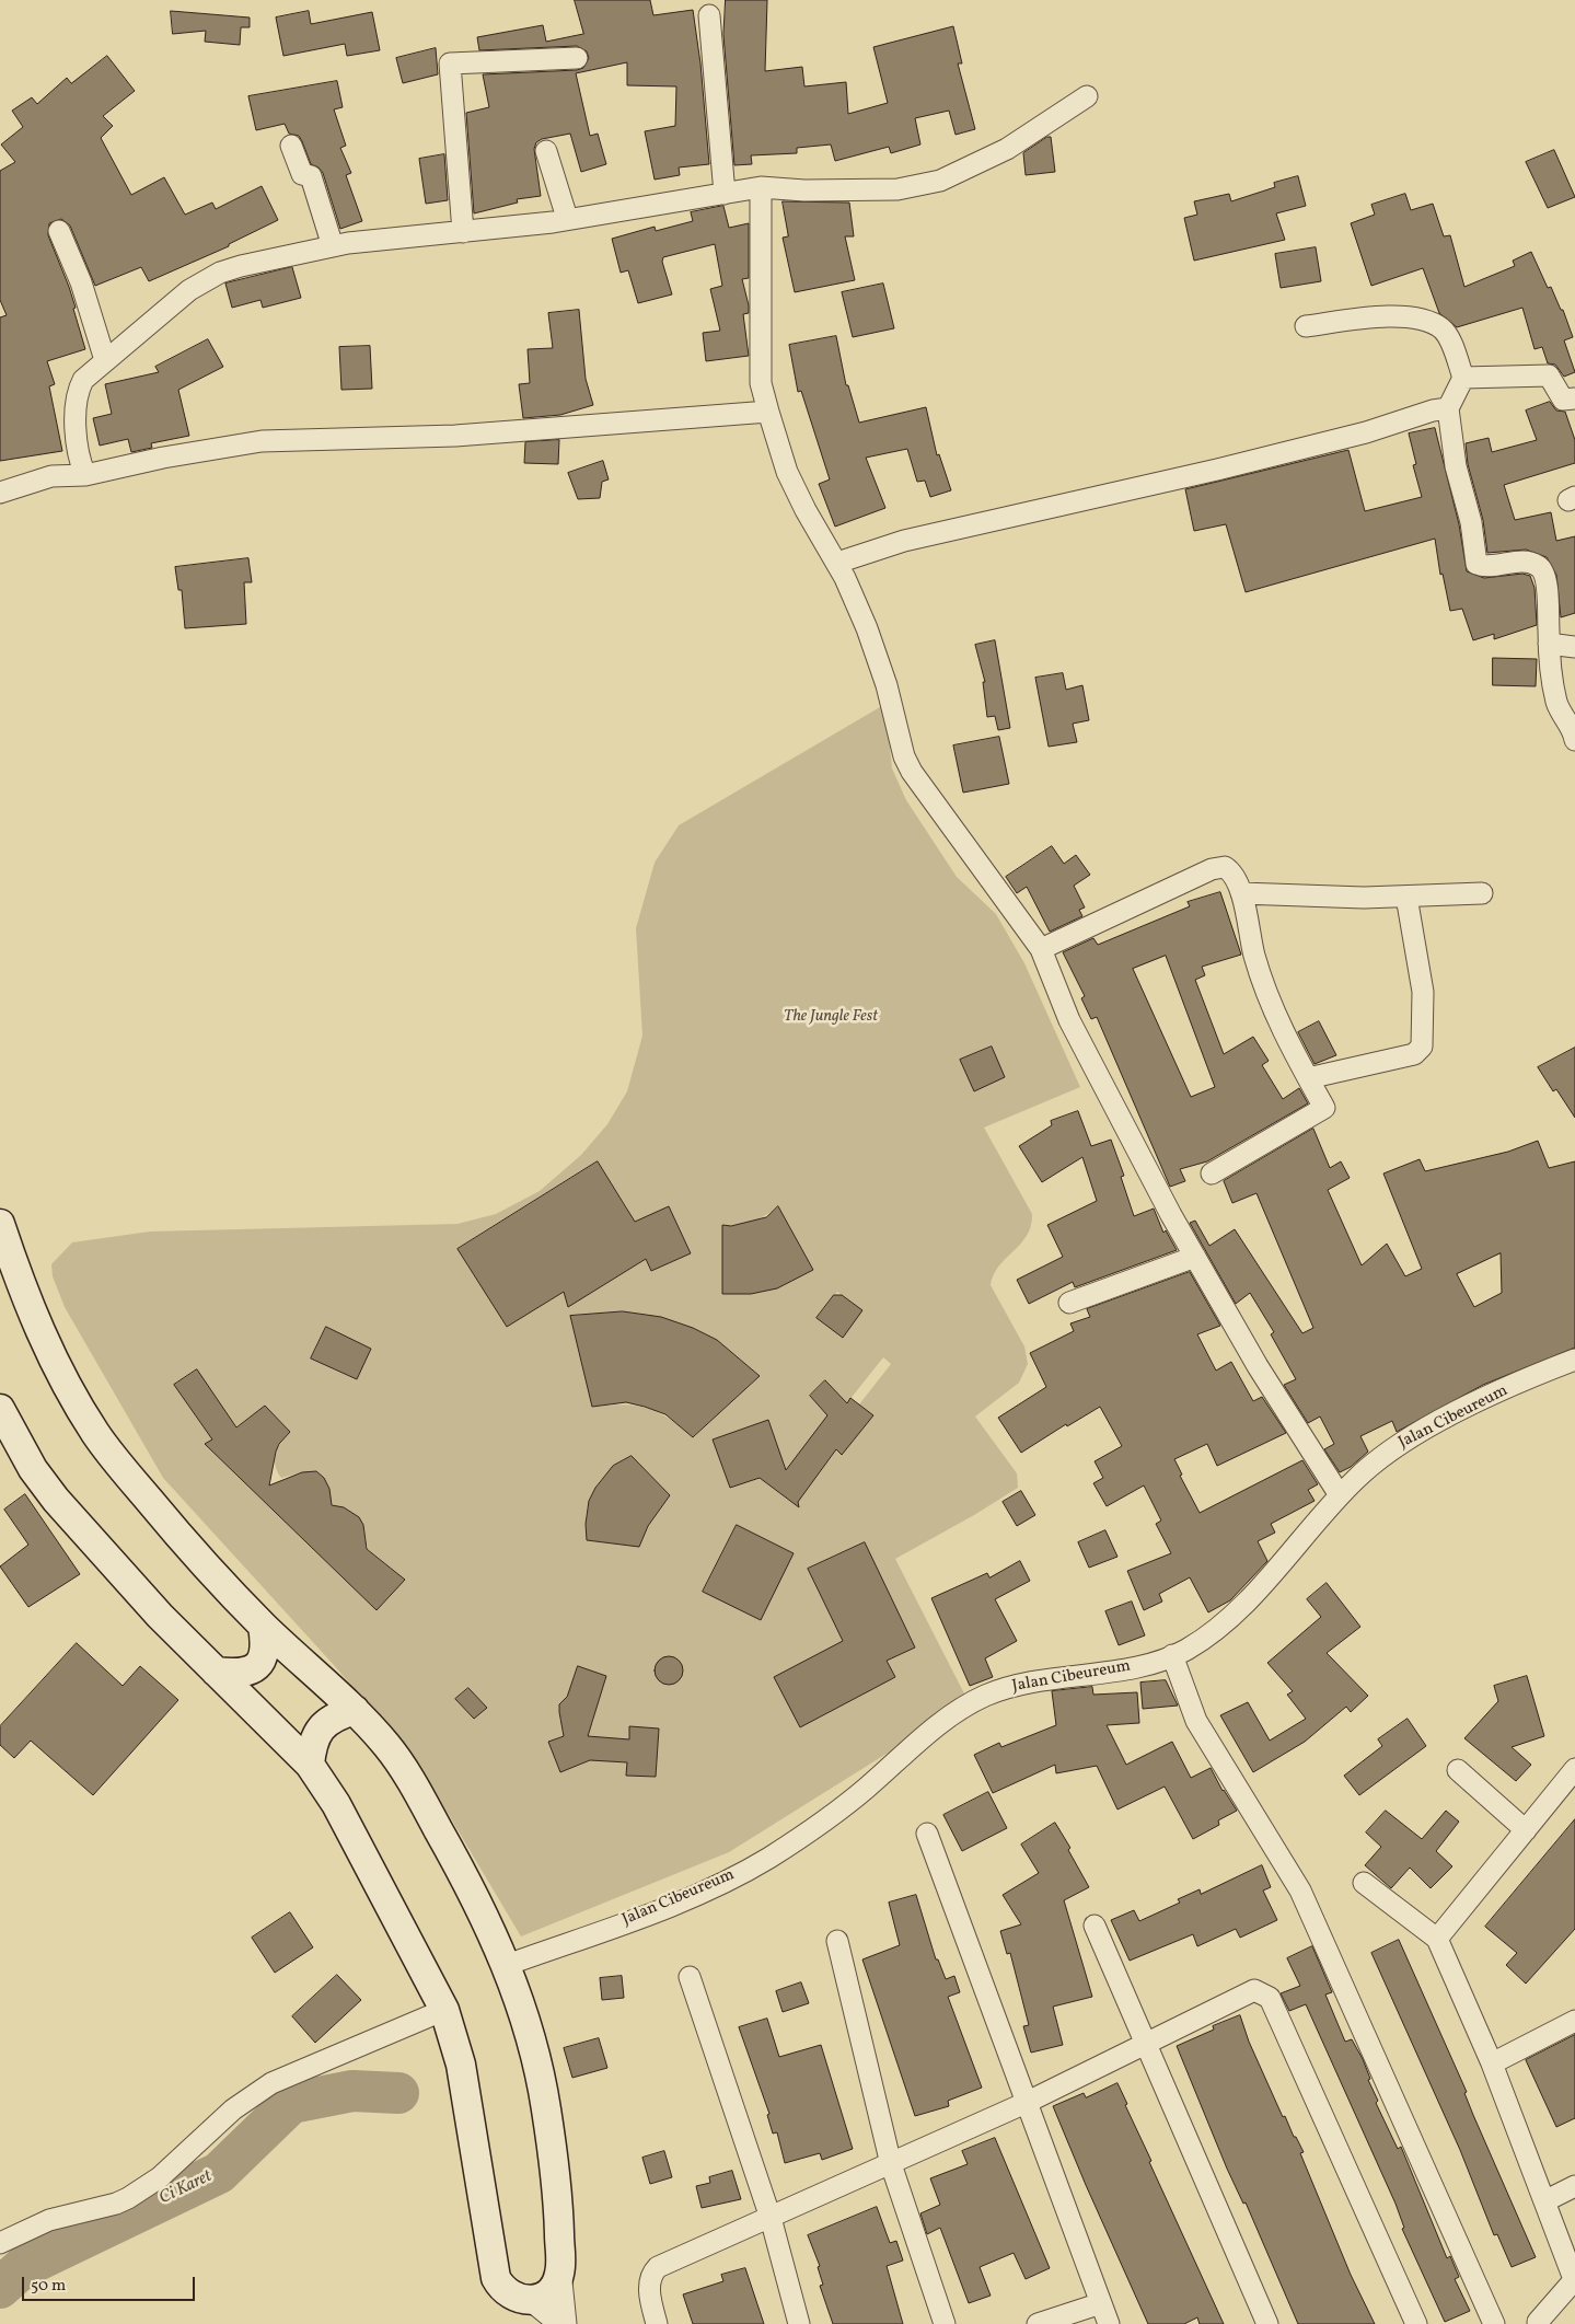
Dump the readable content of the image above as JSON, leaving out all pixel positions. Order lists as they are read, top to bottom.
{
  "streets": {
    "street": ["Jalan Cibeureum"]
  },
  "water": ["Ci Karet"],
  "parks": ["The Jungle Fest"],
  "scale_bar": "50 m"
}
